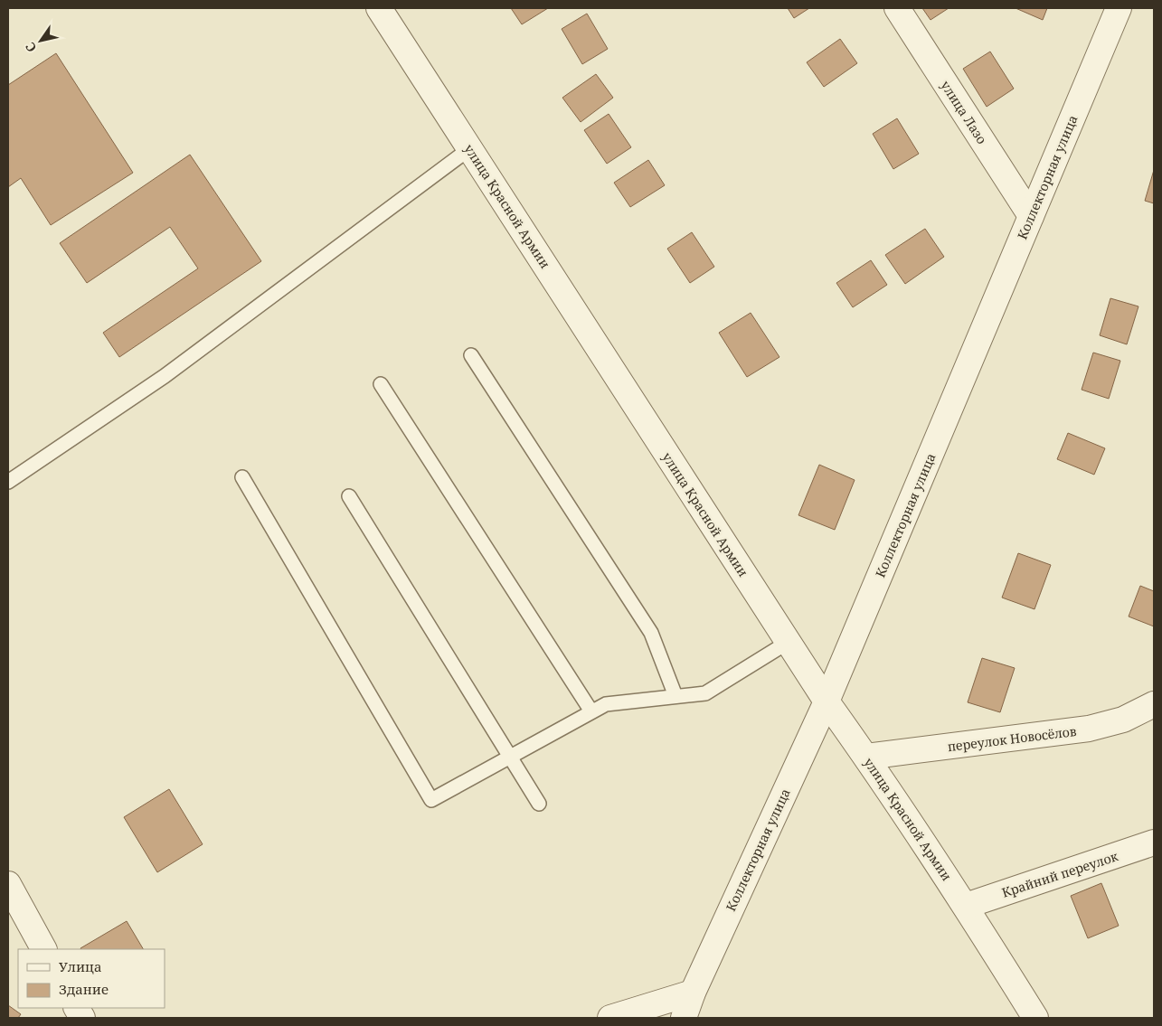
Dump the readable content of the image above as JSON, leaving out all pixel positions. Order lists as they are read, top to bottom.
{
  "streets": {
    "street": [
      "улица Лазо",
      "Коллекторная улица",
      "улица Красной Армии",
      "переулок Новосёлов",
      "Крайний переулок"
    ]
  },
  "crossings": [
    ["улица Лазо", "Коллекторная улица"],
    ["Коллекторная улица", "улица Красной Армии"],
    ["улица Красной Армии", "переулок Новосёлов"],
    ["улица Красной Армии", "Крайний переулок"]
  ],
  "legend": ["Улица", "Здание"],
  "north": "bottom left"
}
